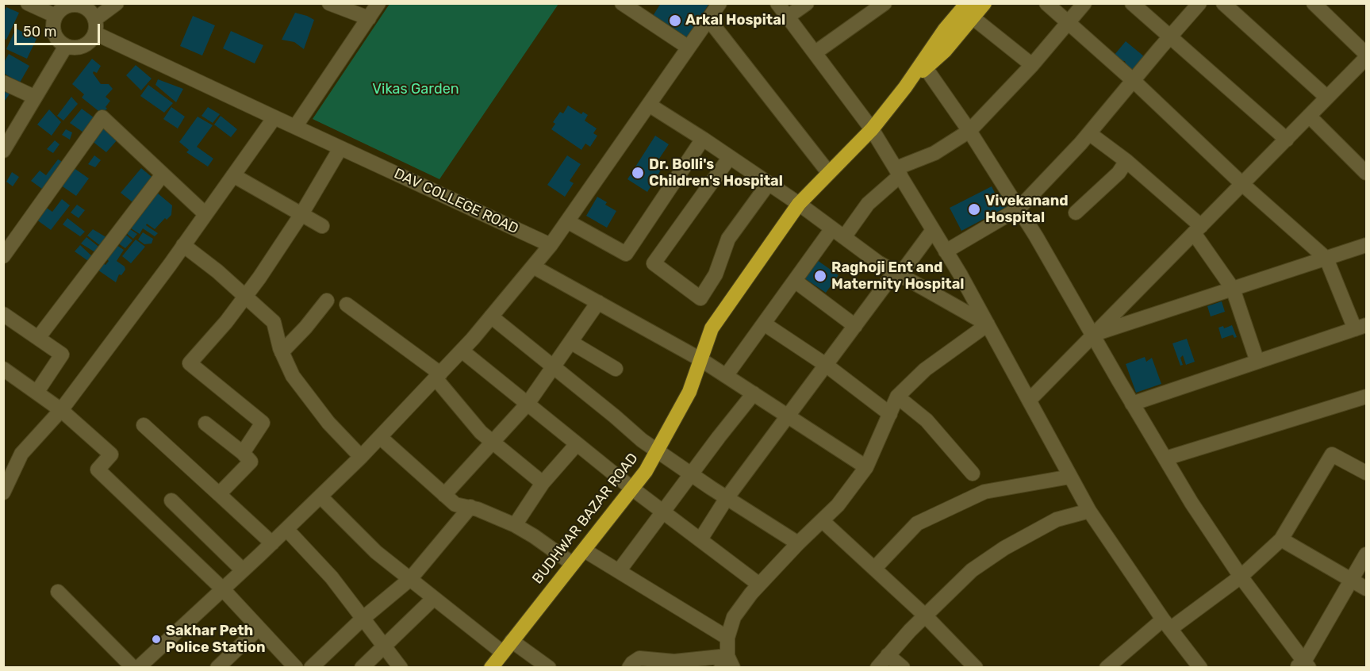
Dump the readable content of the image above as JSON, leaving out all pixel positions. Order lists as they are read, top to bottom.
{
  "streets": {
    "highway": ["BUDHWAR BAZAR ROAD"],
    "street": ["DAV COLLEGE ROAD"]
  },
  "parks": ["Vikas Garden"],
  "places": [
    "Arkal Hospital",
    "Dr. Bolli's Children's Hospital",
    "Vivekanand Hospital",
    "Raghoji Ent and Maternity Hospital",
    "Sakhar Peth Police Station"
  ],
  "scale_bar": "50 m"
}
